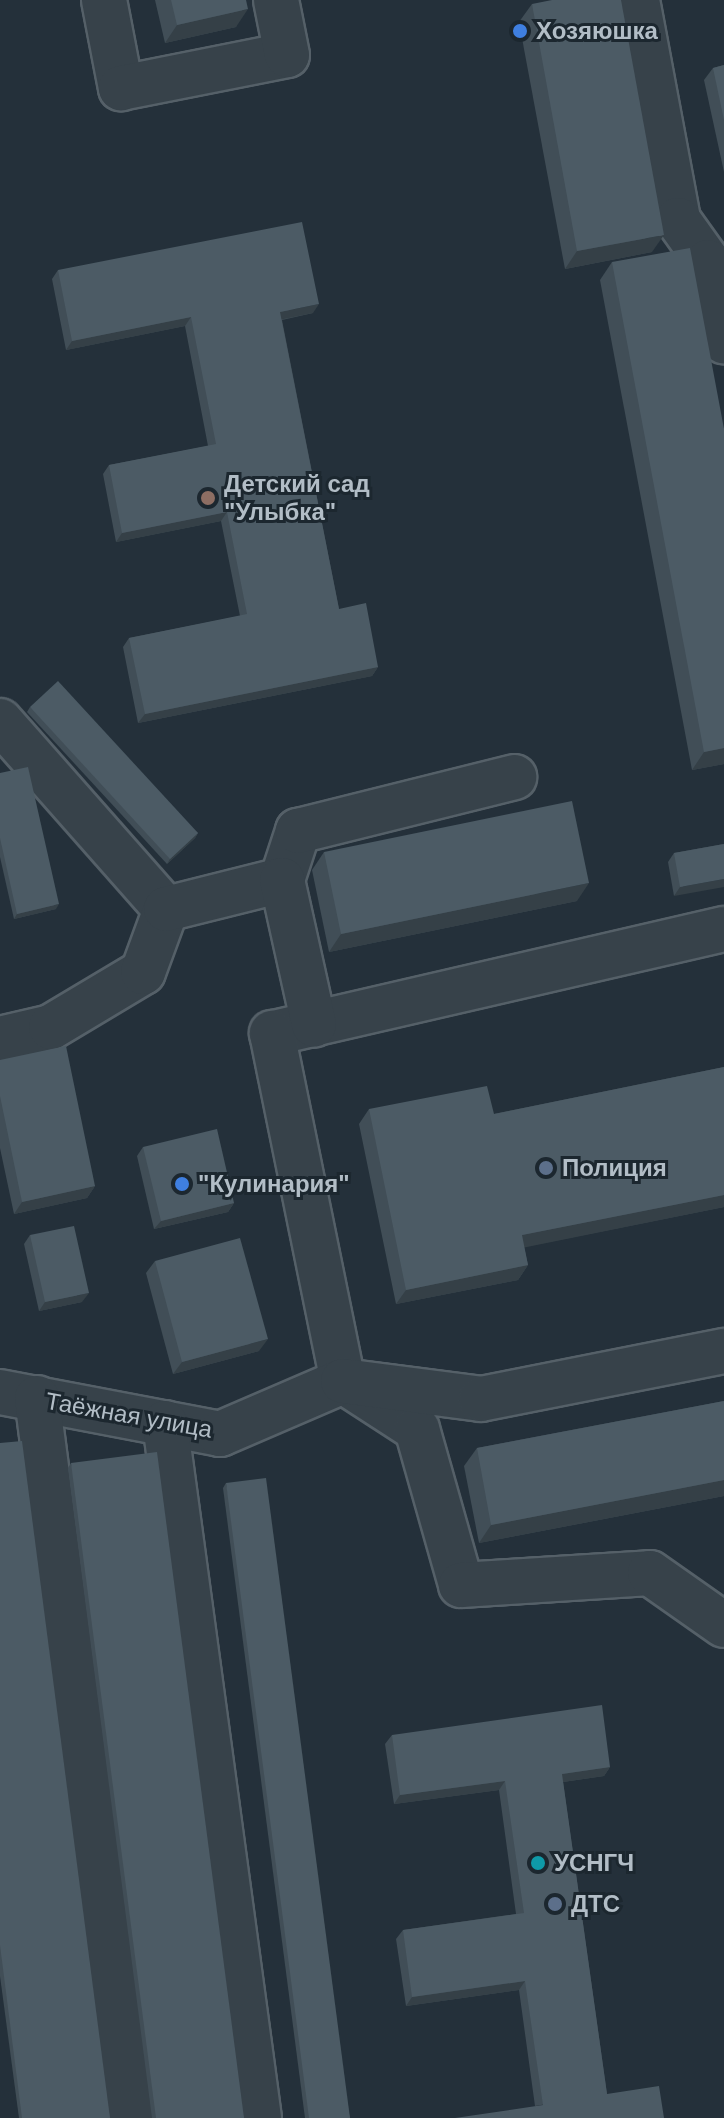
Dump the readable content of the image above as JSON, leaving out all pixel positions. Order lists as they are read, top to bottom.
{
  "streets": {
    "street": ["Таёжная улица"]
  },
  "places": [
    "Хозяюшка",
    "Детский сад \"Улыбка\"",
    "Полиция",
    "\"Кулинария\"",
    "УСНГЧ",
    "ДТС"
  ]
}
